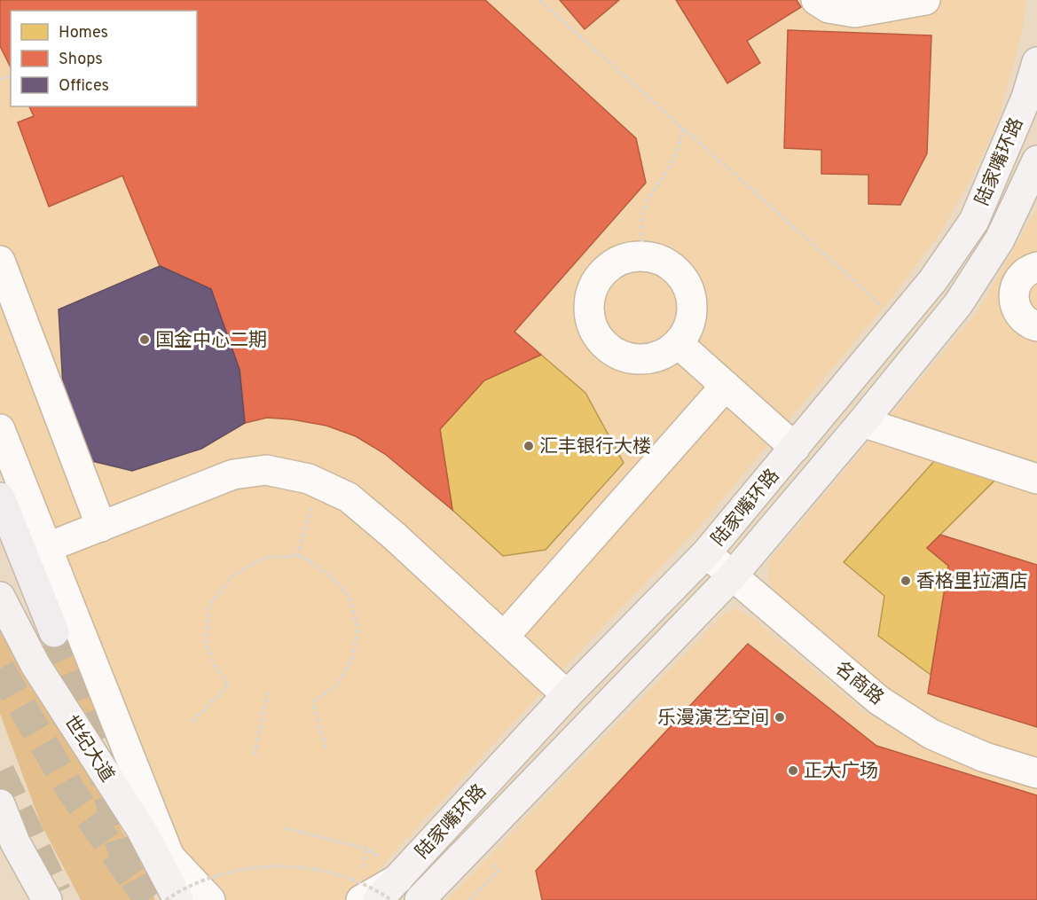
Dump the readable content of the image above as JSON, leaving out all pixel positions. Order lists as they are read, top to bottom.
{
  "streets": {
    "main road": ["陆家嘴环路", "世纪大道"],
    "street": ["名商路"]
  },
  "crossings": [
    ["陆家嘴环路", "名商路"]
  ],
  "places": [
    "国金中心二期",
    "汇丰银行大楼",
    "香格里拉酒店",
    "乐漫演艺空间",
    "正大广场"
  ],
  "legend": ["Homes", "Shops", "Offices"]
}
